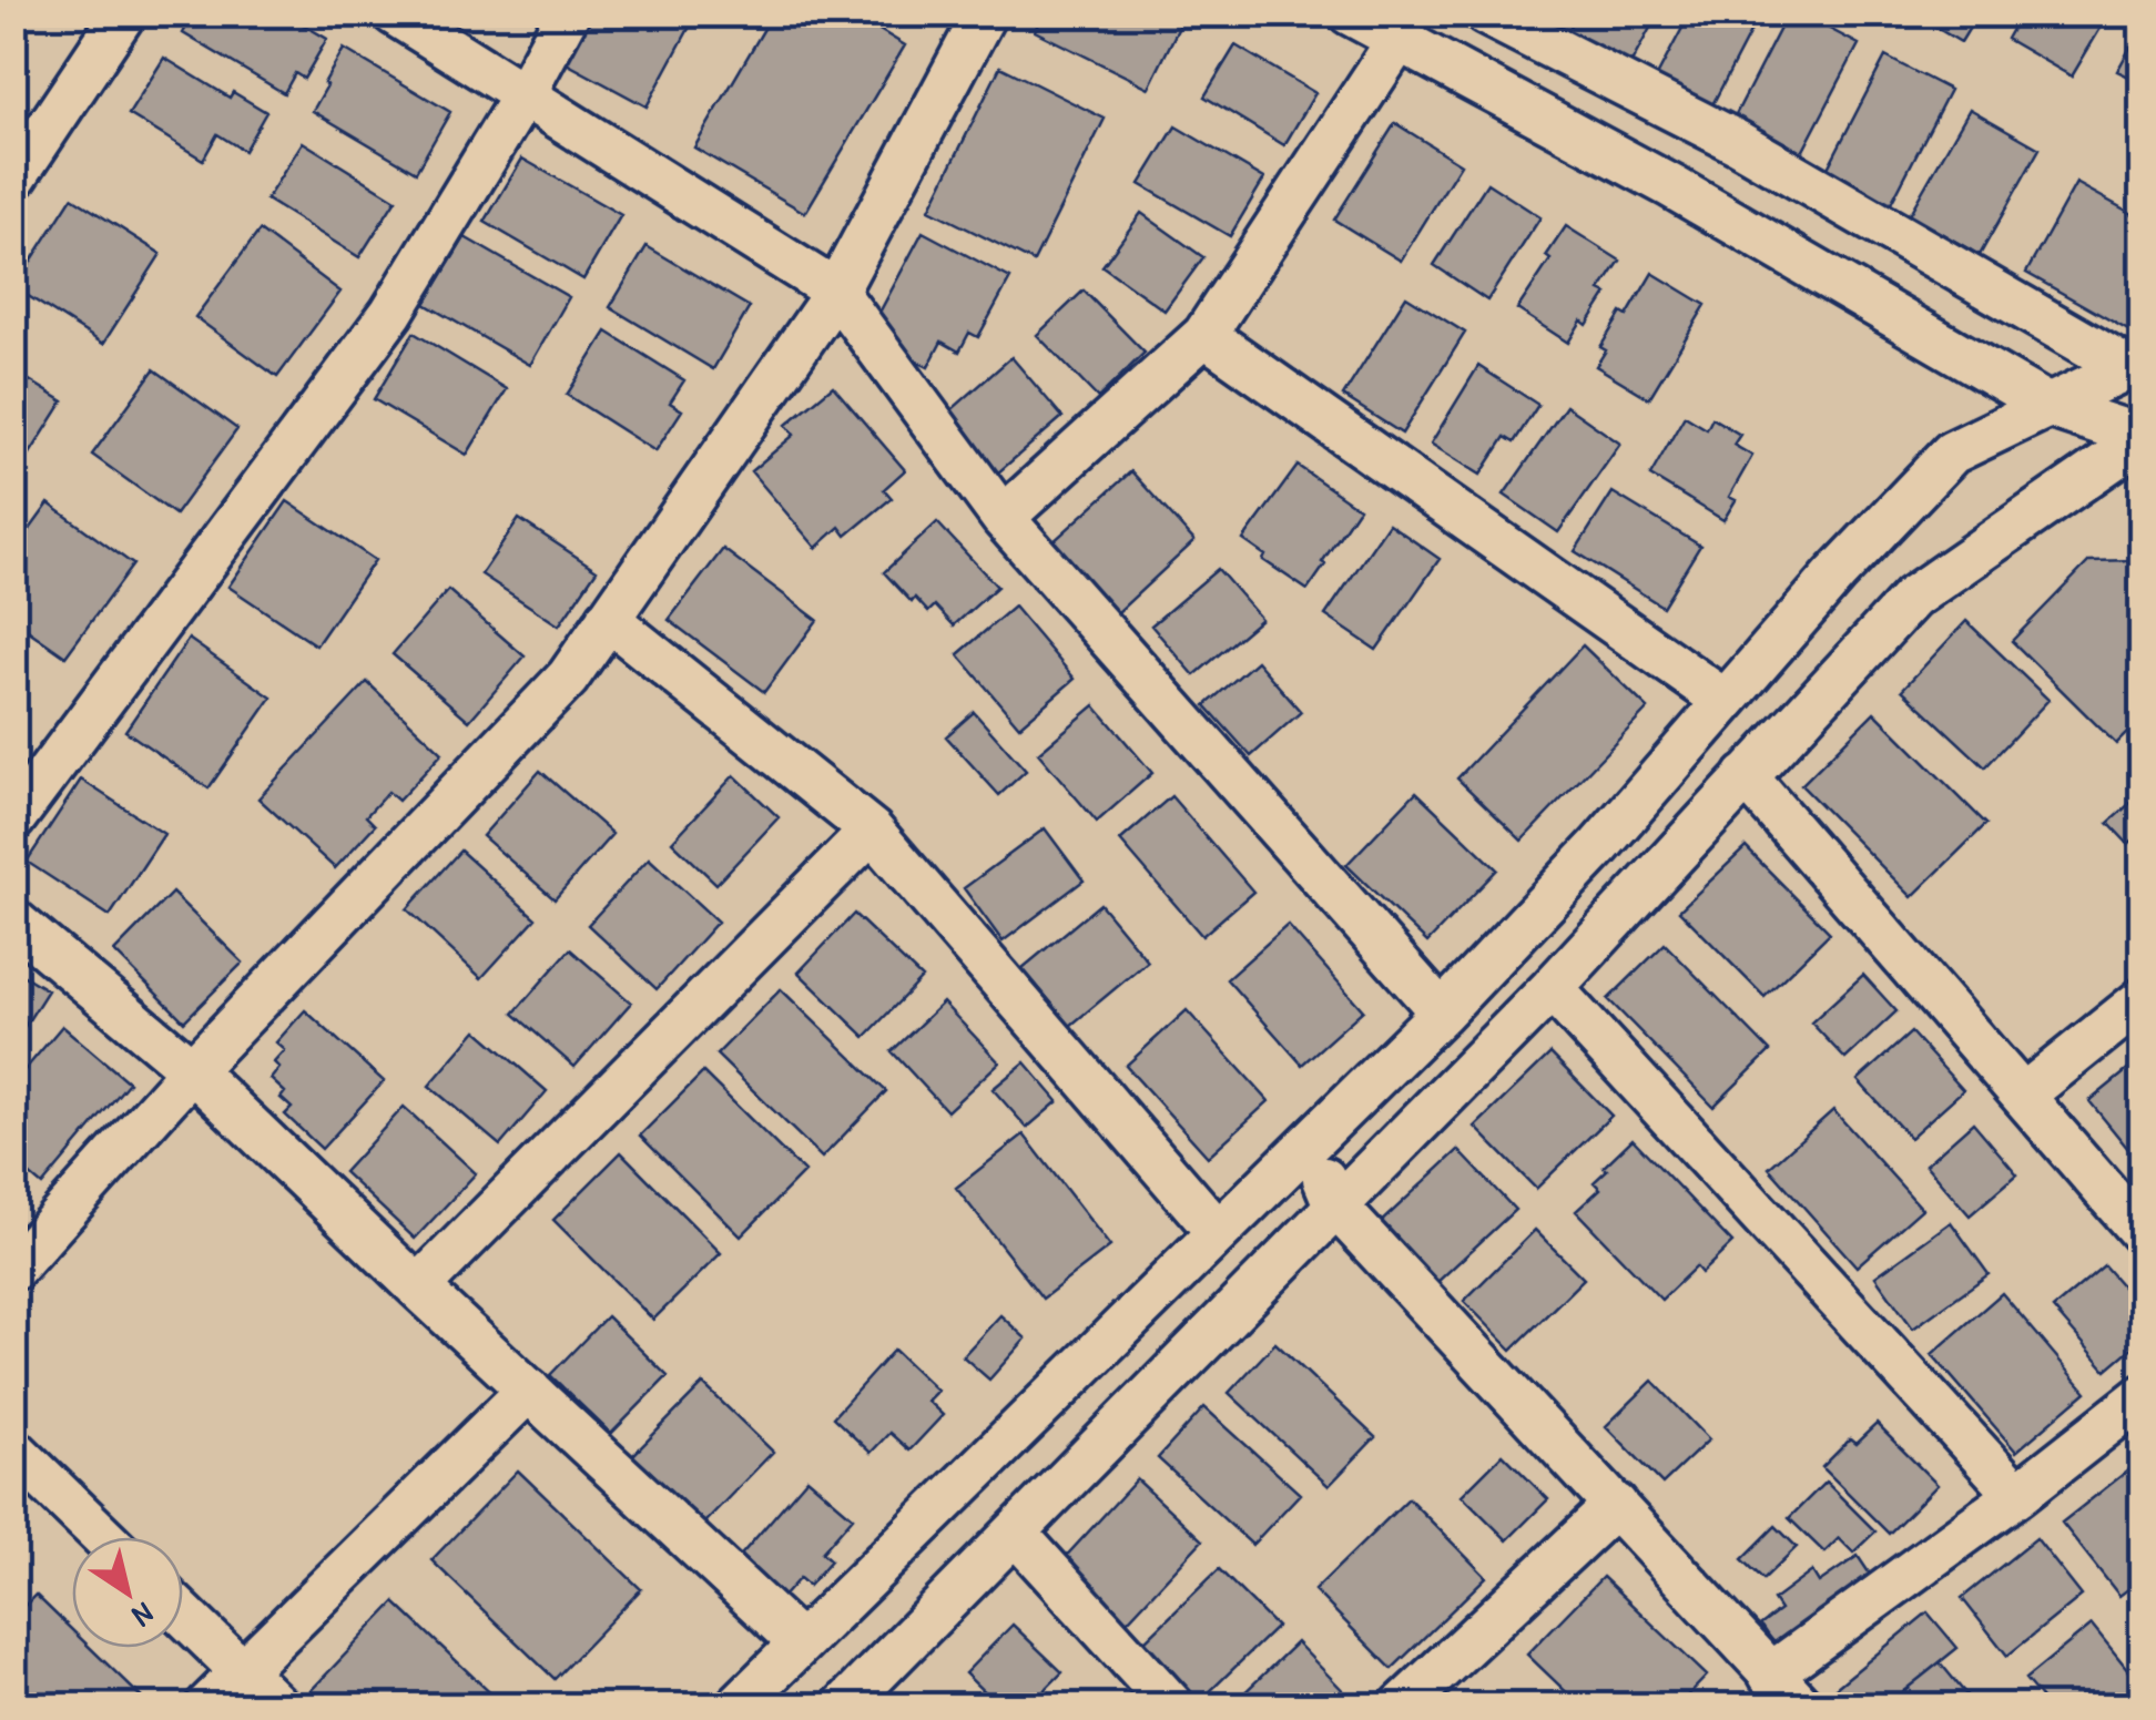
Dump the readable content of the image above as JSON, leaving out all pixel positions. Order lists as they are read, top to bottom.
{
  "north": "bottom right"
}
